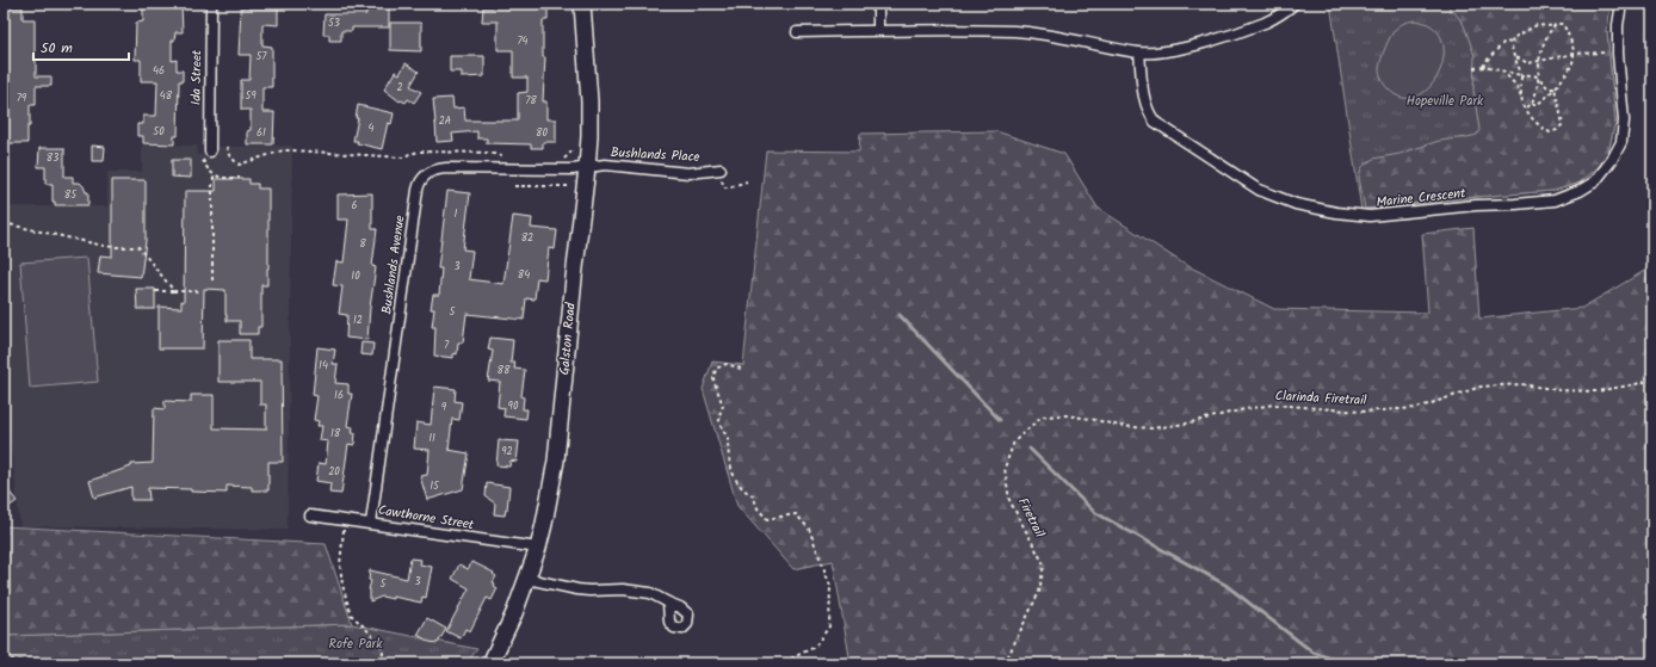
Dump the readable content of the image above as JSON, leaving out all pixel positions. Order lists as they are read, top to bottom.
{
  "streets": {
    "main road": ["Galston Road"],
    "street": [
      "Ida Street",
      "Bushlands Place",
      "Marine Crescent",
      "Bushlands Avenue",
      "Cawthorne Street"
    ],
    "path": ["Clarinda Firetrail", "Firetrail"]
  },
  "crossings": [
    ["Bushlands Place", "Bushlands Avenue"],
    ["Bushlands Place", "Galston Road"],
    ["Bushlands Avenue", "Galston Road"],
    ["Bushlands Avenue", "Cawthorne Street"],
    ["Galston Road", "Cawthorne Street"],
    ["Clarinda Firetrail", "Firetrail"]
  ],
  "parks": ["Hopeville Park", "Rofe Park"],
  "house_numbers": [
    "53",
    "74",
    "57",
    "46",
    "2",
    "48",
    "59",
    "79",
    "78",
    "2A",
    "4",
    "50",
    "61",
    "80",
    "83",
    "85",
    "6",
    "1",
    "82",
    "8",
    "3",
    "84",
    "10",
    "5",
    "12",
    "7",
    "14",
    "88",
    "16",
    "90",
    "9",
    "18",
    "11",
    "92",
    "20",
    "15",
    "3",
    "5"
  ],
  "scale_bar": "50 m"
}
